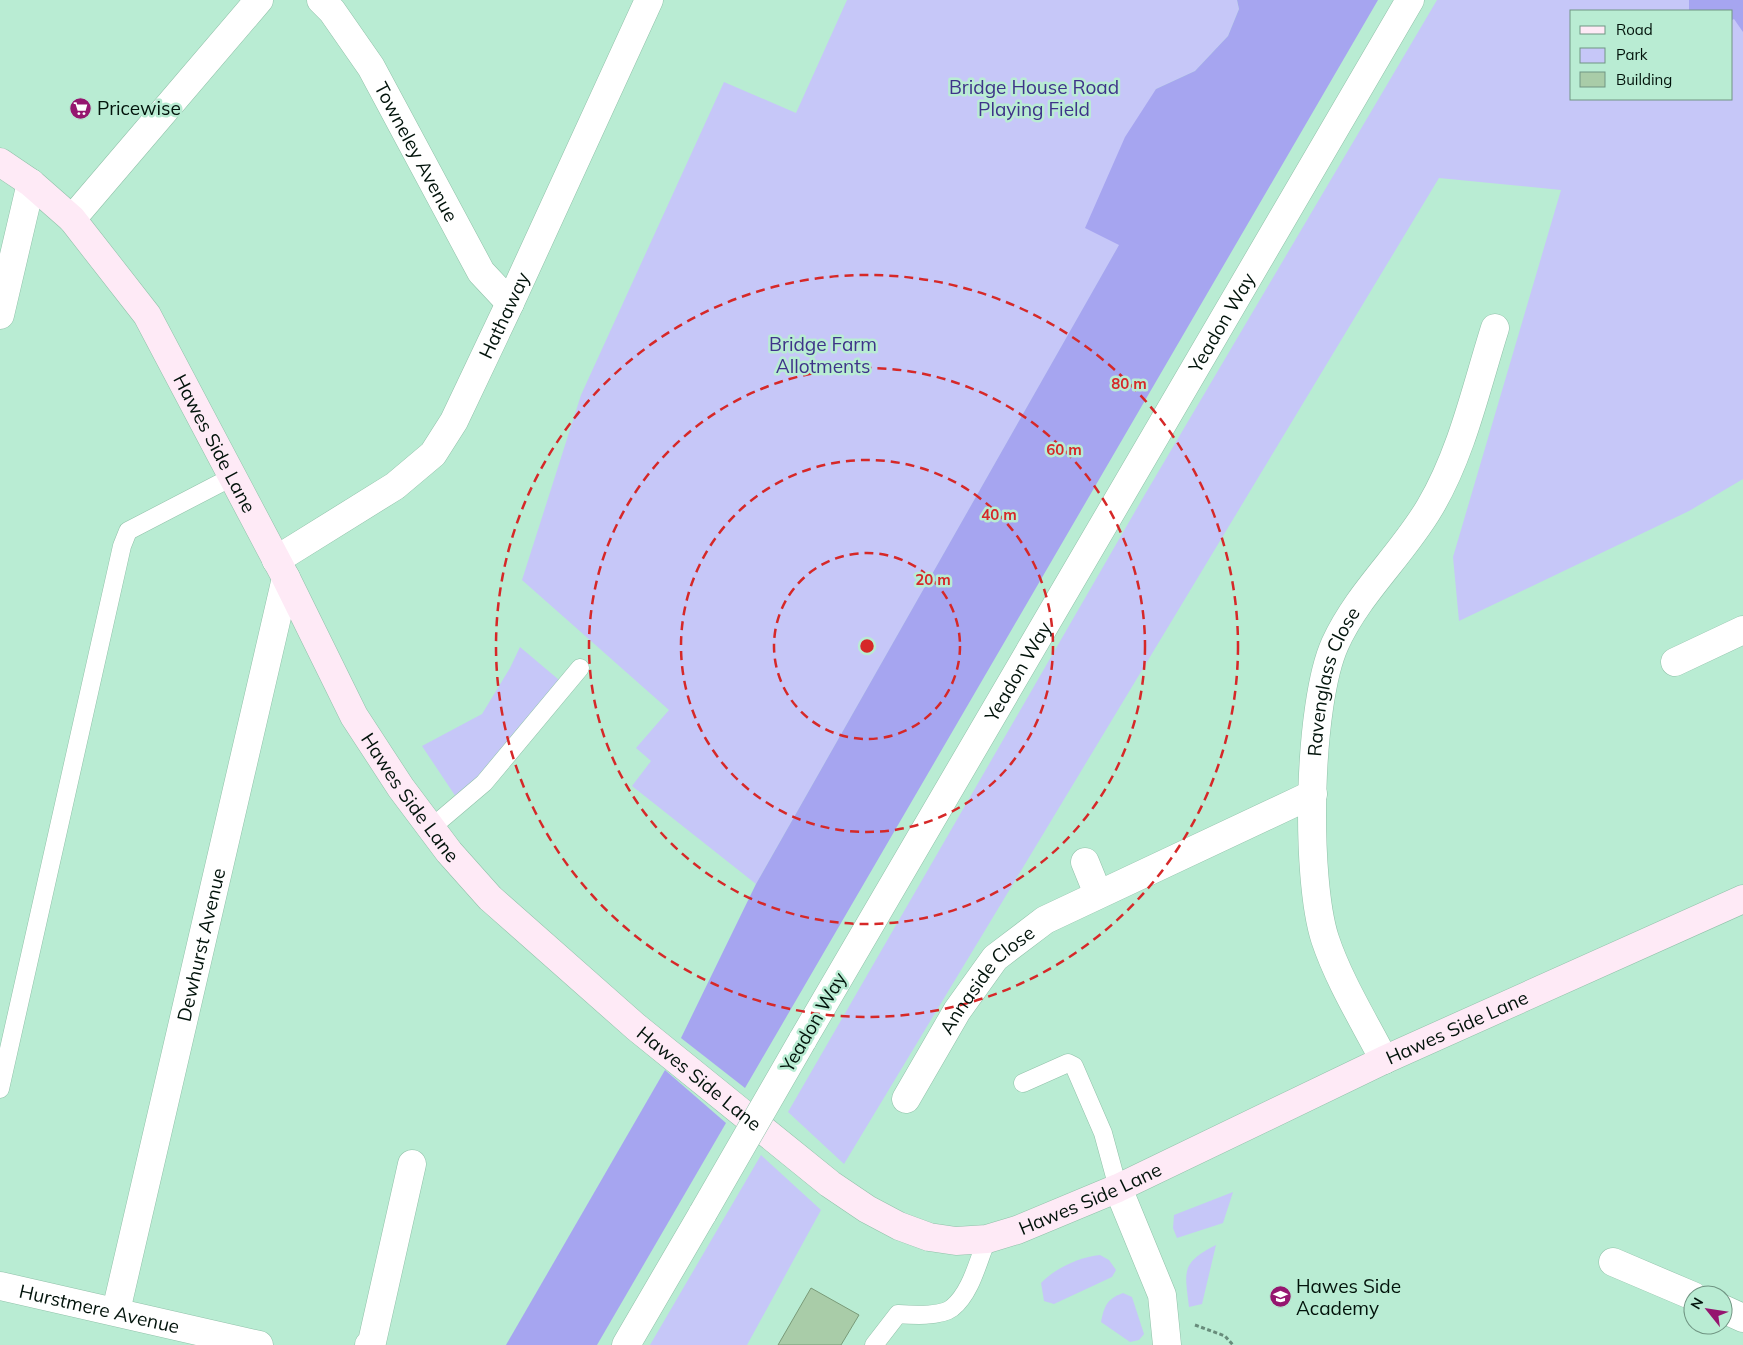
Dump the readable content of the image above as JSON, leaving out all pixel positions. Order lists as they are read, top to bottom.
{
  "streets": {
    "main road": ["Hawes Side Lane"],
    "street": [
      "Towneley Avenue",
      "Hathaway",
      "Yeadon Way",
      "Ravenglass Close",
      "Dewhurst Avenue",
      "Annaside Close",
      "Hurstmere Avenue"
    ]
  },
  "crossings": [
    ["Towneley Avenue", "Hathaway"],
    ["Hathaway", "Hawes Side Lane"],
    ["Hathaway", "Dewhurst Avenue"],
    ["Hawes Side Lane", "Ravenglass Close"],
    ["Hawes Side Lane", "Dewhurst Avenue"],
    ["Ravenglass Close", "Annaside Close"],
    ["Dewhurst Avenue", "Hurstmere Avenue"]
  ],
  "parks": ["Bridge House Road Playing Field", "Bridge Farm Allotments"],
  "places": {
    "supermarket": ["Pricewise"],
    "school or university": ["Hawes Side Academy"]
  },
  "legend": ["Road", "Park", "Building"],
  "north": "top left",
  "rings": [
    "80 m",
    "60 m",
    "40 m",
    "20 m"
  ]
}
